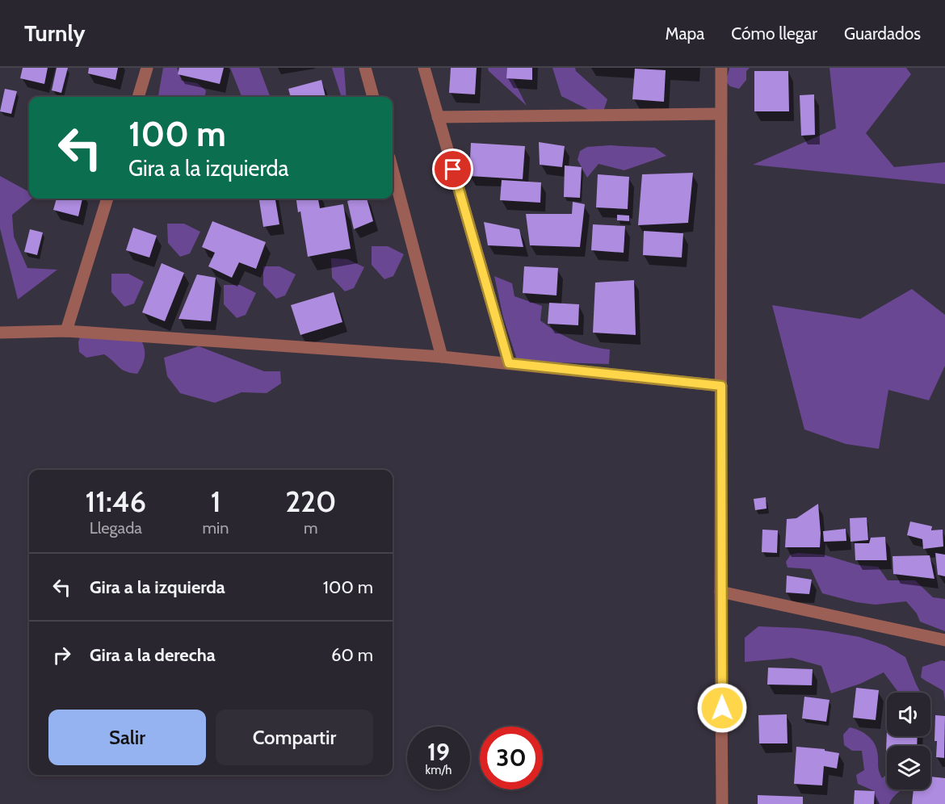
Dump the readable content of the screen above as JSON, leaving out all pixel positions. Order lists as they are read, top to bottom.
{
  "page": {
    "header": "Turnly",
    "nav": ["Mapa", "Cómo llegar", "Guardados"],
    "turn": ["100 m", "Gira a la izquierda"],
    "eta": [
      "11:46",
      "Llegada",
      "1",
      "min",
      "220",
      "m"
    ],
    "list": [
      {
        "name": "Gira a la izquierda",
        "value": "100 m"
      },
      {
        "name": "Gira a la derecha",
        "value": "60 m"
      }
    ],
    "buttons": ["Salir", "Compartir"],
    "speed": "19 km/h",
    "limit": "30"
  }
}
